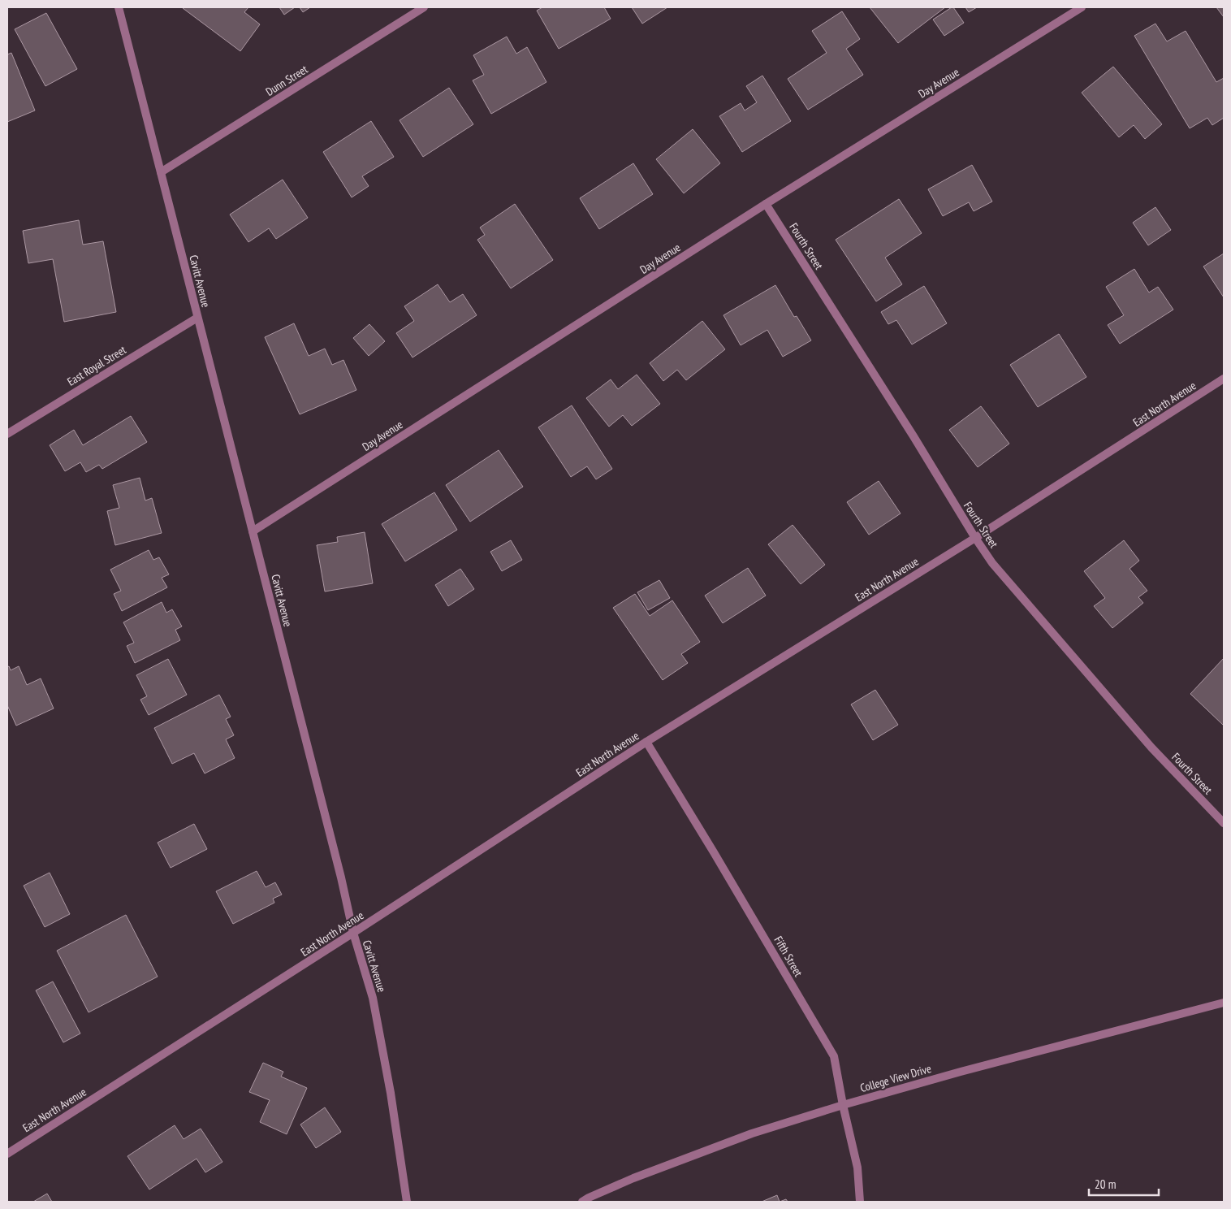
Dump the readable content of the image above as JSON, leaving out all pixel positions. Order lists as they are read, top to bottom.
{
  "streets": {
    "street": [
      "Dunn Street",
      "Day Avenue",
      "Fourth Street",
      "Cavitt Avenue",
      "East Royal Street",
      "East North Avenue",
      "Fifth Street",
      "College View Drive"
    ]
  },
  "crossings": [
    ["Dunn Street", "Cavitt Avenue"],
    ["Day Avenue", "Fourth Street"],
    ["Day Avenue", "Cavitt Avenue"],
    ["Fourth Street", "East North Avenue"],
    ["Cavitt Avenue", "East Royal Street"],
    ["Cavitt Avenue", "East North Avenue"],
    ["East North Avenue", "Fifth Street"],
    ["Fifth Street", "College View Drive"]
  ],
  "scale_bar": "20 m"
}
